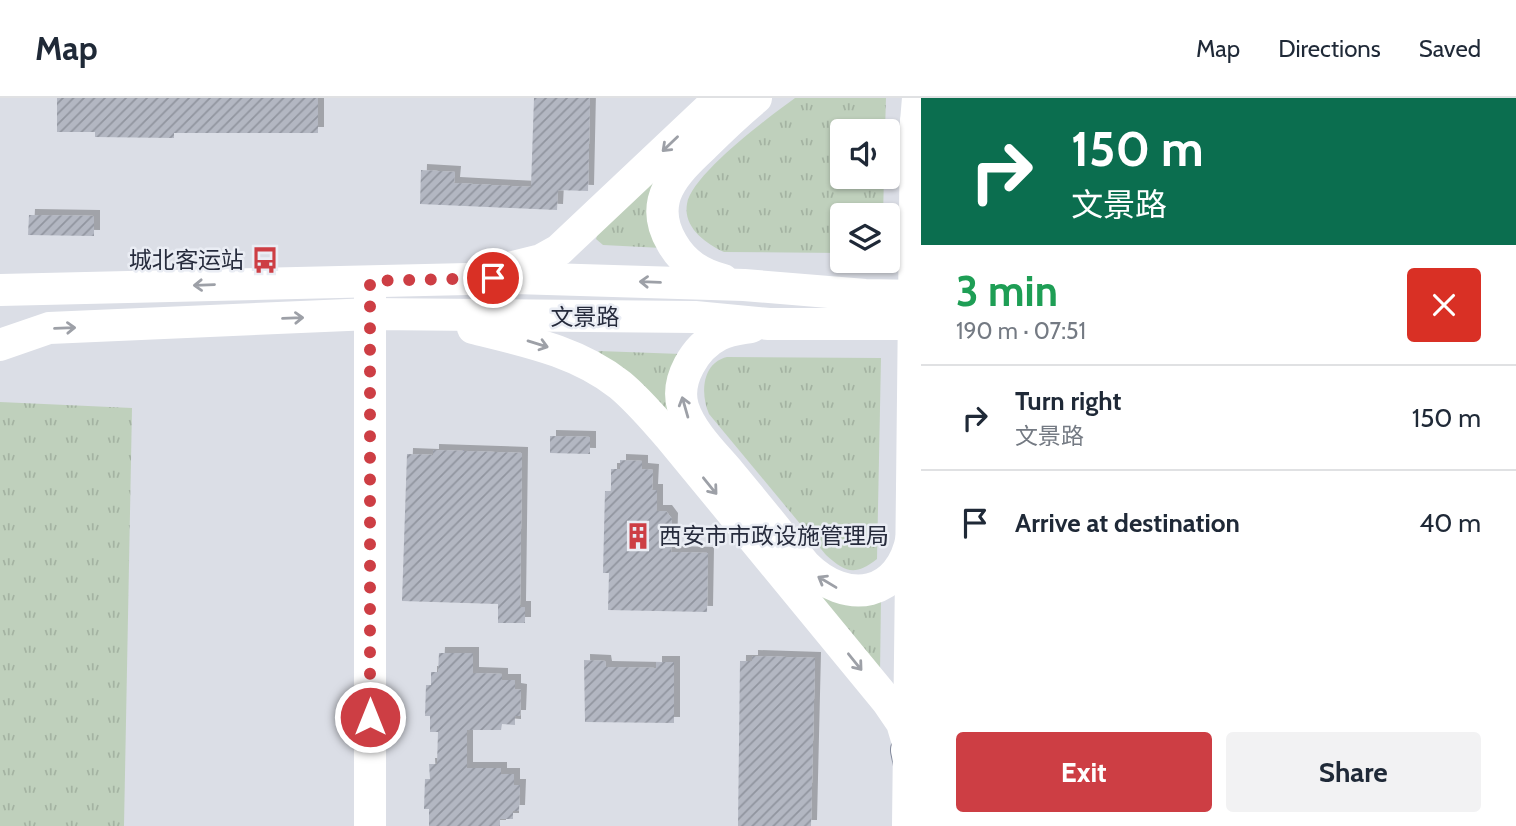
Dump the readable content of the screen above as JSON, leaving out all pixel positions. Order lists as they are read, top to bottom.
{
  "streets": {
    "main road": ["文景路"]
  },
  "places": {
    "bus stop": ["城北客运站"],
    "building": ["西安市市政设施管理局"]
  },
  "page": {
    "header": "Map",
    "nav": ["Map", "Directions", "Saved"],
    "turn": ["150 m", "文景路"],
    "heading": ["3 min", "190 m · 07:51"],
    "list": [
      {
        "name": "Turn right",
        "note": "文景路",
        "value": "150 m"
      },
      {
        "name": "Arrive at destination",
        "value": "40 m"
      }
    ],
    "buttons": ["Exit", "Share"]
  }
}
